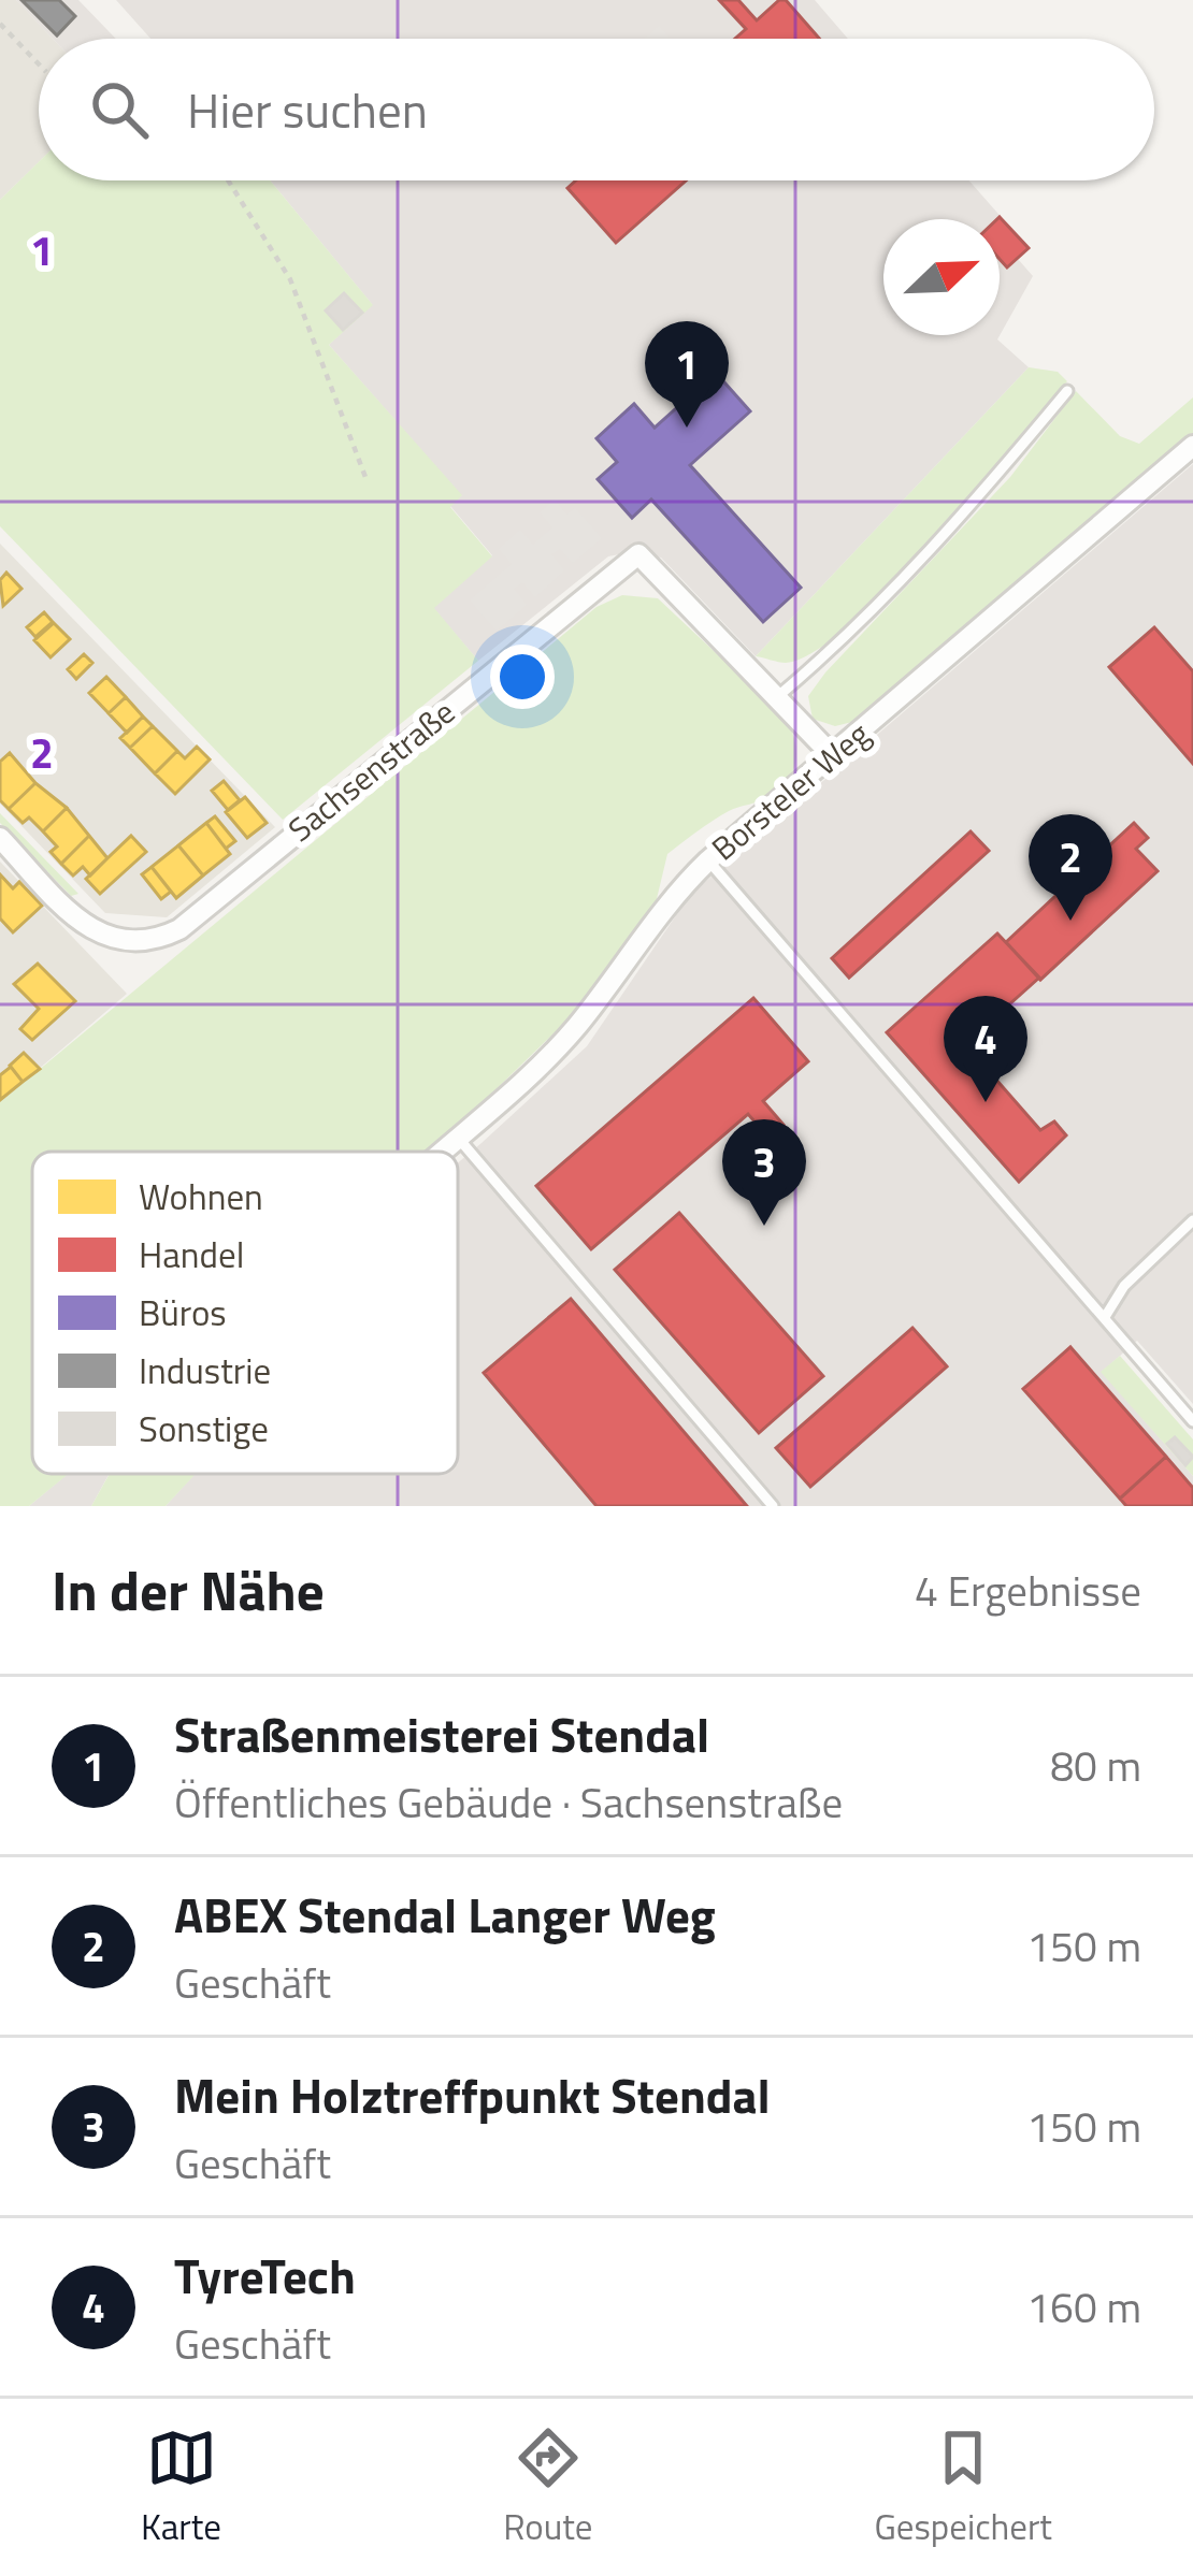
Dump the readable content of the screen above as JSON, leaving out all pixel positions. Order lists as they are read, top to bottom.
{
  "streets": {
    "street": ["Sachsenstraße", "Borsteler Weg"]
  },
  "crossings": [
    ["Sachsenstraße", "Borsteler Weg"]
  ],
  "legend": [
    "Wohnen",
    "Handel",
    "Büros",
    "Industrie",
    "Sonstige"
  ],
  "north": "top right",
  "page": {
    "search": "Hier suchen",
    "pins": [
      "1",
      "2",
      "4",
      "3"
    ],
    "heading": ["In der Nähe", "4 Ergebnisse"],
    "list": [
      {
        "mark": "1",
        "name": "Straßenmeisterei Stendal",
        "note": "Öffentliches Gebäude · Sachsenstraße",
        "value": "80 m"
      },
      {
        "mark": "2",
        "name": "ABEX Stendal Langer Weg",
        "note": "Geschäft",
        "value": "150 m"
      },
      {
        "mark": "3",
        "name": "Mein Holztreffpunkt Stendal",
        "note": "Geschäft",
        "value": "150 m"
      },
      {
        "mark": "4",
        "name": "TyreTech",
        "note": "Geschäft",
        "value": "160 m"
      }
    ],
    "nav": ["Karte", "Route", "Gespeichert"]
  },
  "grid": {
    "rows": ["1", "2"]
  }
}
